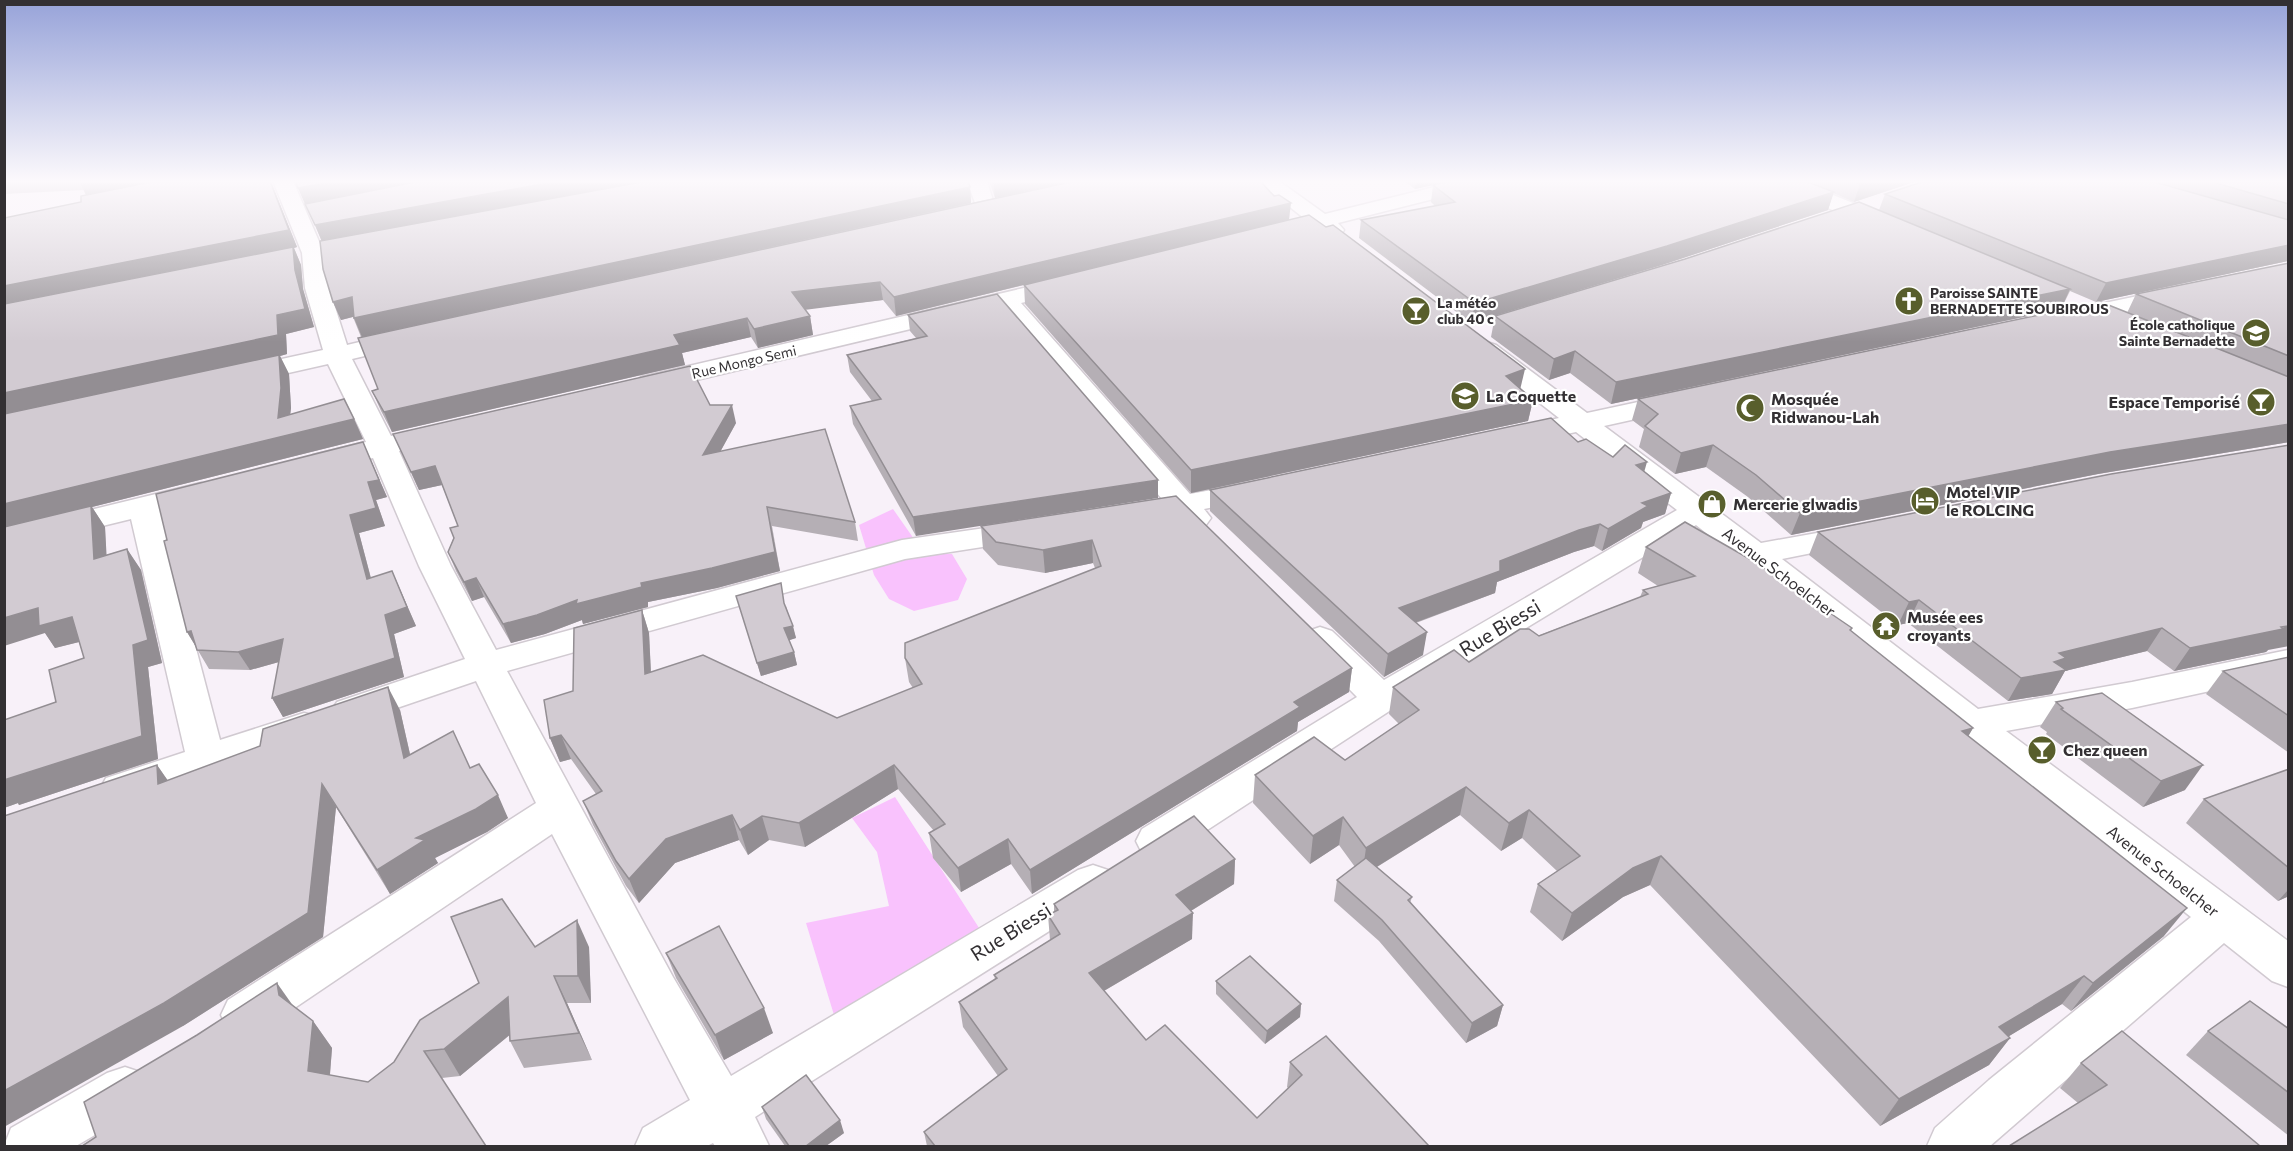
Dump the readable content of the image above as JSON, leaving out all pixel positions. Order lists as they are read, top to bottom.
{
  "streets": {
    "street": ["Rue Mongo Semi", "Avenue Schoelcher", "Rue Biessi"]
  },
  "crossings": [
    ["Avenue Schoelcher", "Rue Biessi"]
  ],
  "places": {
    "church": ["Paroisse SAINTE BERNADETTE SOUBIROUS"],
    "bar": ["La météo club 40 c", "Espace Temporisé", "Chez queen"],
    "school or university": ["École catholique Sainte Bernadette", "La Coquette"],
    "mosque": ["Mosquée Ridwanou-Lah"],
    "hotel": ["Motel VIP le ROLCING"],
    "shop": ["Mercerie glwadis"],
    "temple": ["Musée ees croyants"]
  }
}
